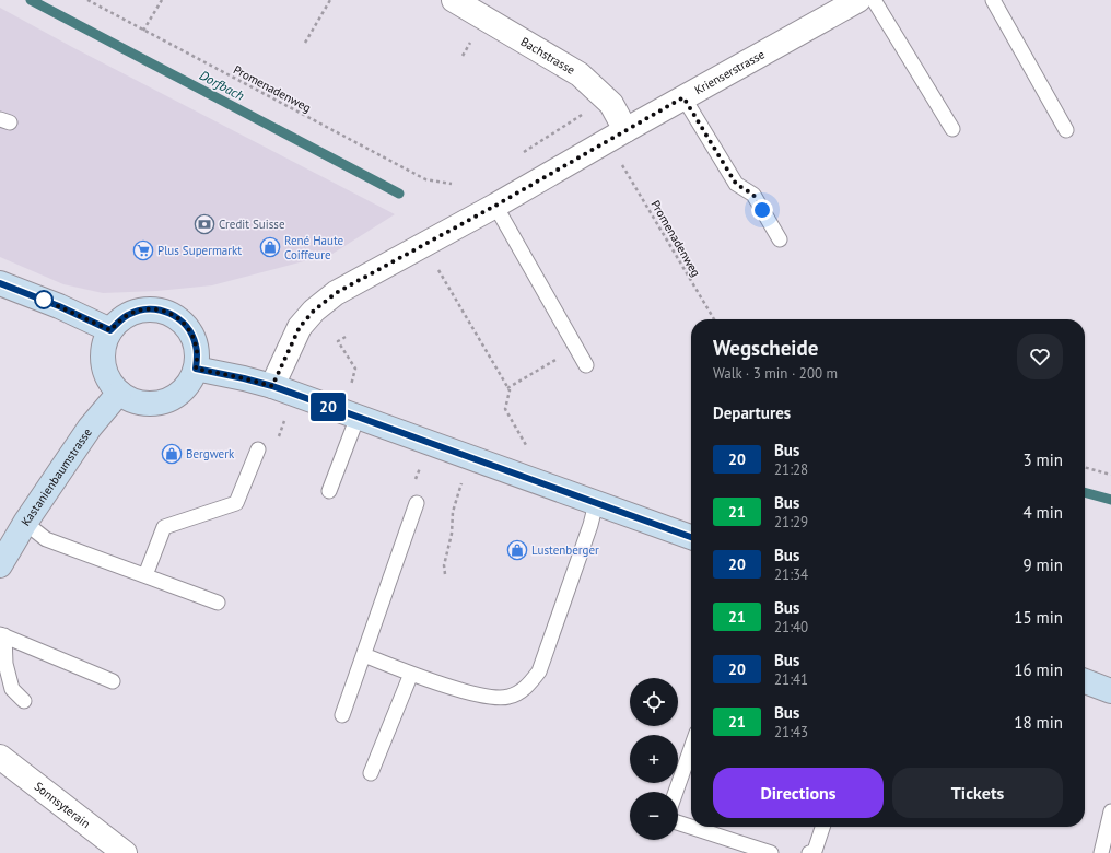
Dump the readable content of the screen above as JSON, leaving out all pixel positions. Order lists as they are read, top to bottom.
{
  "streets": {
    "main road": ["Kastanienbaumstrasse"],
    "street": ["Bachstrasse", "Krienserstrasse", "Sonnsyterain"],
    "path": ["Promenadenweg"]
  },
  "crossings": [
    ["Bachstrasse", "Krienserstrasse"]
  ],
  "water": ["Dorfbach"],
  "places": {
    "bank": ["Credit Suisse"],
    "shop": ["René Haute Coiffeure", "Bergwerk", "Lustenberger"],
    "supermarket": ["Plus Supermarkt"]
  },
  "lines": ["bus line 20"],
  "page": {
    "on_map": "20",
    "heading": [
      ["Wegscheide", "Walk · 3 min · 200 m"],
      "Departures"
    ],
    "list": [
      {
        "mark": "20",
        "name": "Bus",
        "note": "21:28",
        "value": "3 min"
      },
      {
        "mark": "21",
        "name": "Bus",
        "note": "21:29",
        "value": "4 min"
      },
      {
        "mark": "20",
        "name": "Bus",
        "note": "21:34",
        "value": "9 min"
      },
      {
        "mark": "21",
        "name": "Bus",
        "note": "21:40",
        "value": "15 min"
      },
      {
        "mark": "20",
        "name": "Bus",
        "note": "21:41",
        "value": "16 min"
      },
      {
        "mark": "21",
        "name": "Bus",
        "note": "21:43",
        "value": "18 min"
      }
    ],
    "map_buttons": ["+", "−"],
    "buttons": ["Directions", "Tickets"]
  }
}
